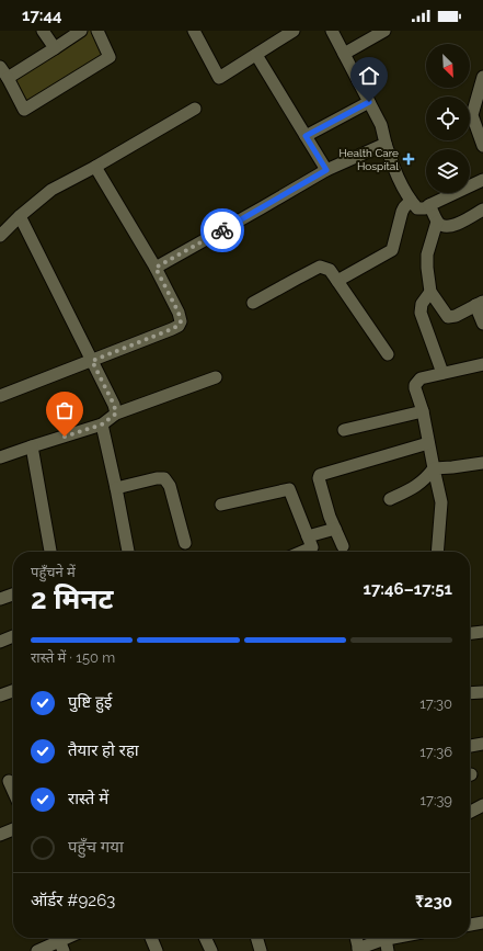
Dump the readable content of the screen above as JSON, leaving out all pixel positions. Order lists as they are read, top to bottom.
{
  "places": {
    "health": ["Health Care Hospital"]
  },
  "north": "bottom right",
  "page": {
    "status": "17:44",
    "heading": ["2 मिनट", "पहुँचने में", "17:46–17:51"],
    "panel": ["ऑर्डर #9263", "₹230"],
    "bar": "रास्ते में · 150 m",
    "list": [
      ["पुष्टि हुई", "17:30"],
      ["तैयार हो रहा", "17:36"],
      ["रास्ते में", "17:39"],
      "पहुँच गया"
    ]
  }
}
